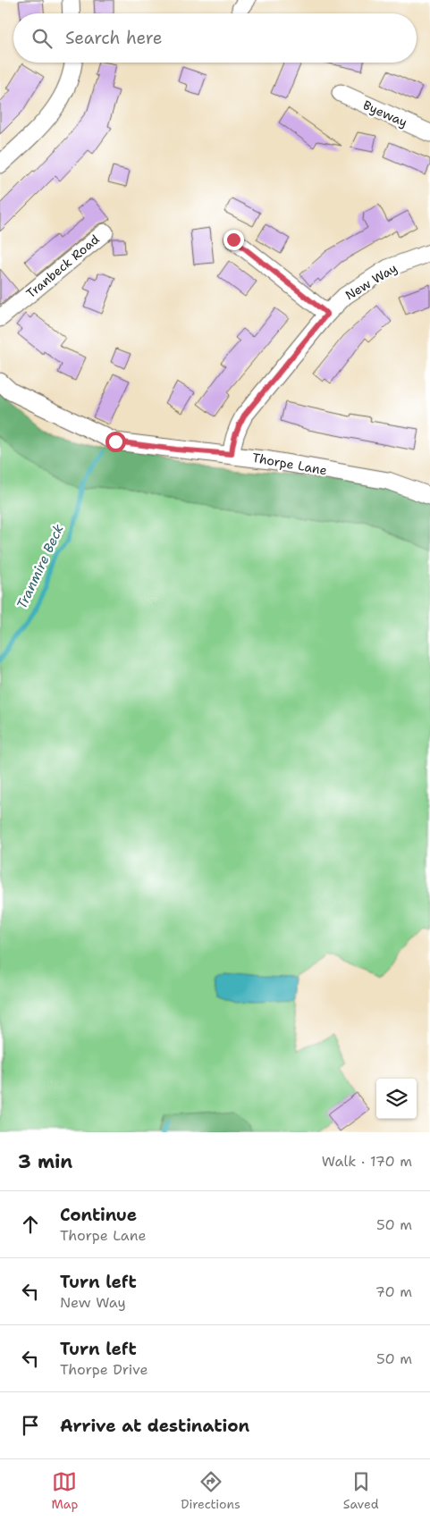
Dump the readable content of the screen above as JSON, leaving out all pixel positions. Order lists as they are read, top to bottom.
{
  "streets": {
    "street": [
      "Byeway",
      "Tranbeck Road",
      "New Way",
      "Thorpe Lane"
    ]
  },
  "crossings": [
    ["New Way", "Thorpe Lane"]
  ],
  "water": ["Tranmire Beck"],
  "page": {
    "search": "Search here",
    "heading": ["3 min", "Walk · 170 m"],
    "list": [
      ["Continue", "Thorpe Lane", "50 m"],
      ["Turn left", "New Way", "70 m"],
      ["Turn left", "Thorpe Drive", "50 m"],
      "Arrive at destination"
    ],
    "nav": ["Map", "Directions", "Saved"]
  }
}
